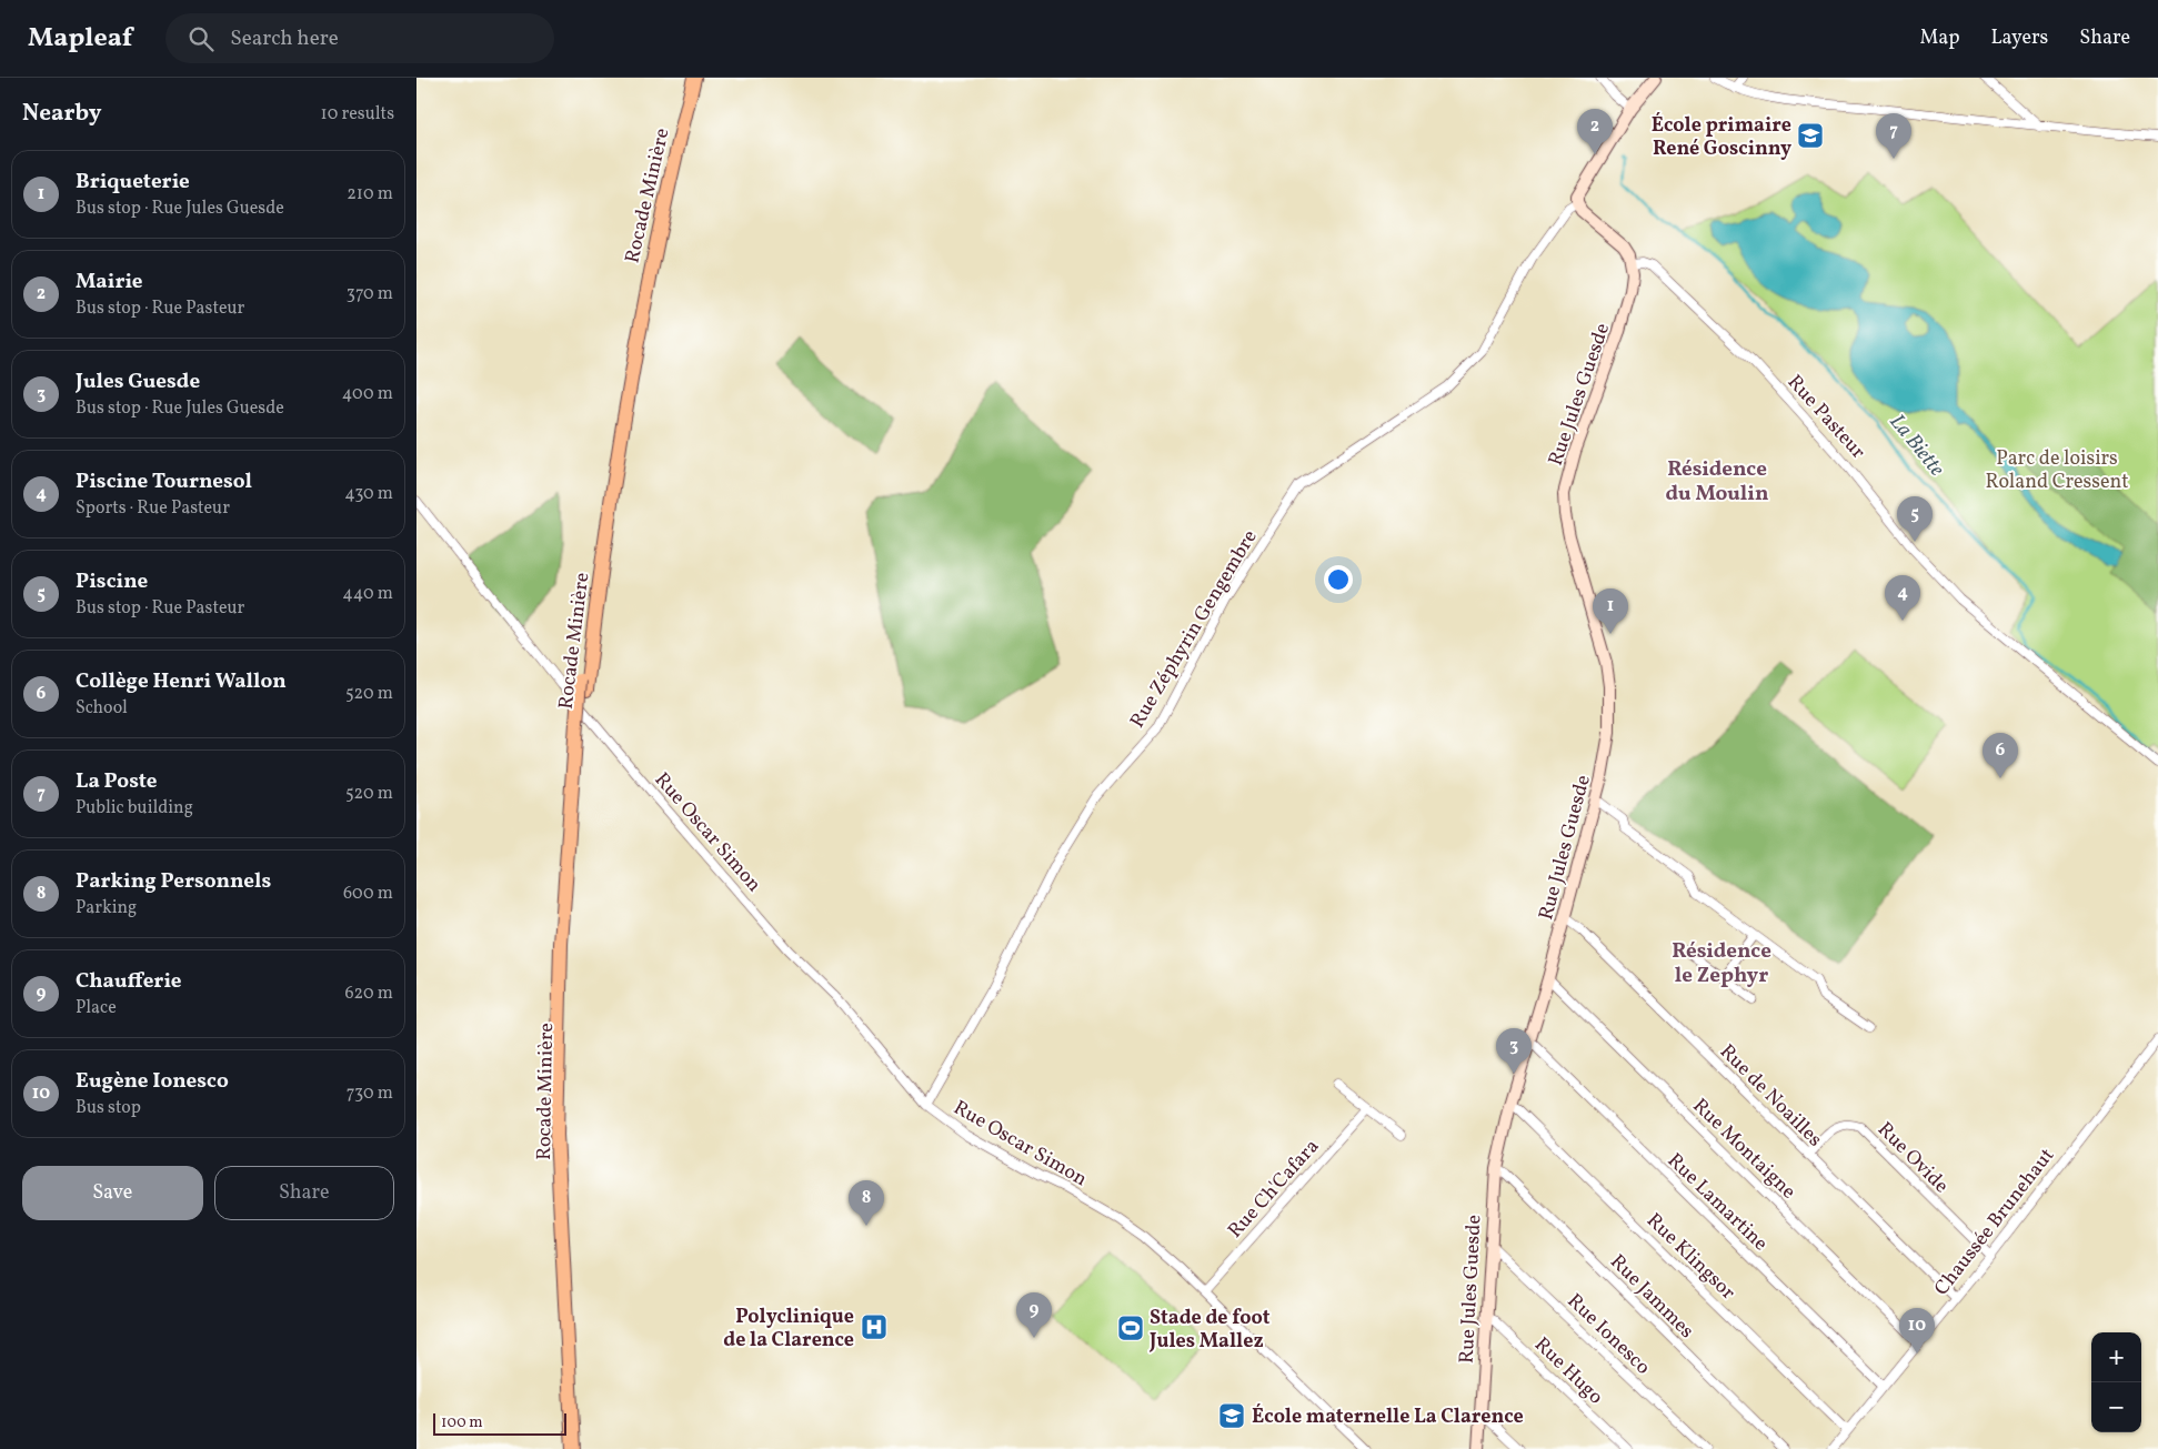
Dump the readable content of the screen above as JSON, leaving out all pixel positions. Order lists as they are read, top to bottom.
{
  "streets": {
    "highway": ["Rocade Minière"],
    "main road": ["Rue Jules Guesde"],
    "street": [
      "Rue Pasteur",
      "Rue Zéphyrin Gengembre",
      "Rue Oscar Simon",
      "Rue de Noailles",
      "Rue Montaigne",
      "Rue Ovide",
      "Rue Ch'Cafara",
      "Rue Lamartine",
      "Chaussée Brunehaut",
      "Rue Klingsor",
      "Rue Jammes",
      "Rue Ionesco",
      "Rue Hugo"
    ]
  },
  "crossings": [
    ["Rue Jules Guesde", "Rue Pasteur"],
    ["Rue Jules Guesde", "Rue de Noailles"],
    ["Rue Jules Guesde", "Rue Montaigne"],
    ["Rue Jules Guesde", "Rue Lamartine"],
    ["Rue Jules Guesde", "Rue Klingsor"],
    ["Rue Jules Guesde", "Rue Jammes"],
    ["Rue Jules Guesde", "Rue Ionesco"],
    ["Rue Jules Guesde", "Rue Hugo"],
    ["Rue Zéphyrin Gengembre", "Rue Oscar Simon"],
    ["Rue Oscar Simon", "Rue Ch'Cafara"],
    ["Rue de Noailles", "Rue Ovide"],
    ["Rue de Noailles", "Chaussée Brunehaut"],
    ["Rue Montaigne", "Chaussée Brunehaut"],
    ["Rue Ovide", "Chaussée Brunehaut"],
    ["Rue Lamartine", "Chaussée Brunehaut"],
    ["Chaussée Brunehaut", "Rue Klingsor"]
  ],
  "districts": ["Résidence du Moulin", "Résidence le Zephyr"],
  "water": ["La Biette"],
  "parks": ["Parc de loisirs Roland Cressent"],
  "places": {
    "school or university": ["École primaire René Goscinny", "École maternelle La Clarence"],
    "hospital": ["Polyclinique de la Clarence"],
    "sports": ["Stade de foot Jules Mallez"]
  },
  "scale_bar": "100 m",
  "page": {
    "header": "Mapleaf",
    "search": "Search here",
    "nav": ["Map", "Layers", "Share"],
    "heading": ["Nearby", "10 results"],
    "pins": [
      "2",
      "7",
      "5",
      "4",
      "1",
      "6",
      "3",
      "8",
      "9",
      "10"
    ],
    "list": [
      {
        "mark": "1",
        "name": "Briqueterie",
        "note": "Bus stop · Rue Jules Guesde",
        "value": "210 m"
      },
      {
        "mark": "2",
        "name": "Mairie",
        "note": "Bus stop · Rue Pasteur",
        "value": "370 m"
      },
      {
        "mark": "3",
        "name": "Jules Guesde",
        "note": "Bus stop · Rue Jules Guesde",
        "value": "400 m"
      },
      {
        "mark": "4",
        "name": "Piscine Tournesol",
        "note": "Sports · Rue Pasteur",
        "value": "430 m"
      },
      {
        "mark": "5",
        "name": "Piscine",
        "note": "Bus stop · Rue Pasteur",
        "value": "440 m"
      },
      {
        "mark": "6",
        "name": "Collège Henri Wallon",
        "note": "School",
        "value": "520 m"
      },
      {
        "mark": "7",
        "name": "La Poste",
        "note": "Public building",
        "value": "520 m"
      },
      {
        "mark": "8",
        "name": "Parking Personnels",
        "note": "Parking",
        "value": "600 m"
      },
      {
        "mark": "9",
        "name": "Chaufferie",
        "note": "Place",
        "value": "620 m"
      },
      {
        "mark": "10",
        "name": "Eugène Ionesco",
        "note": "Bus stop",
        "value": "730 m"
      }
    ],
    "buttons": ["Save", "Share"],
    "map_buttons": ["+", "−"],
    "scale": "100 m"
  }
}
